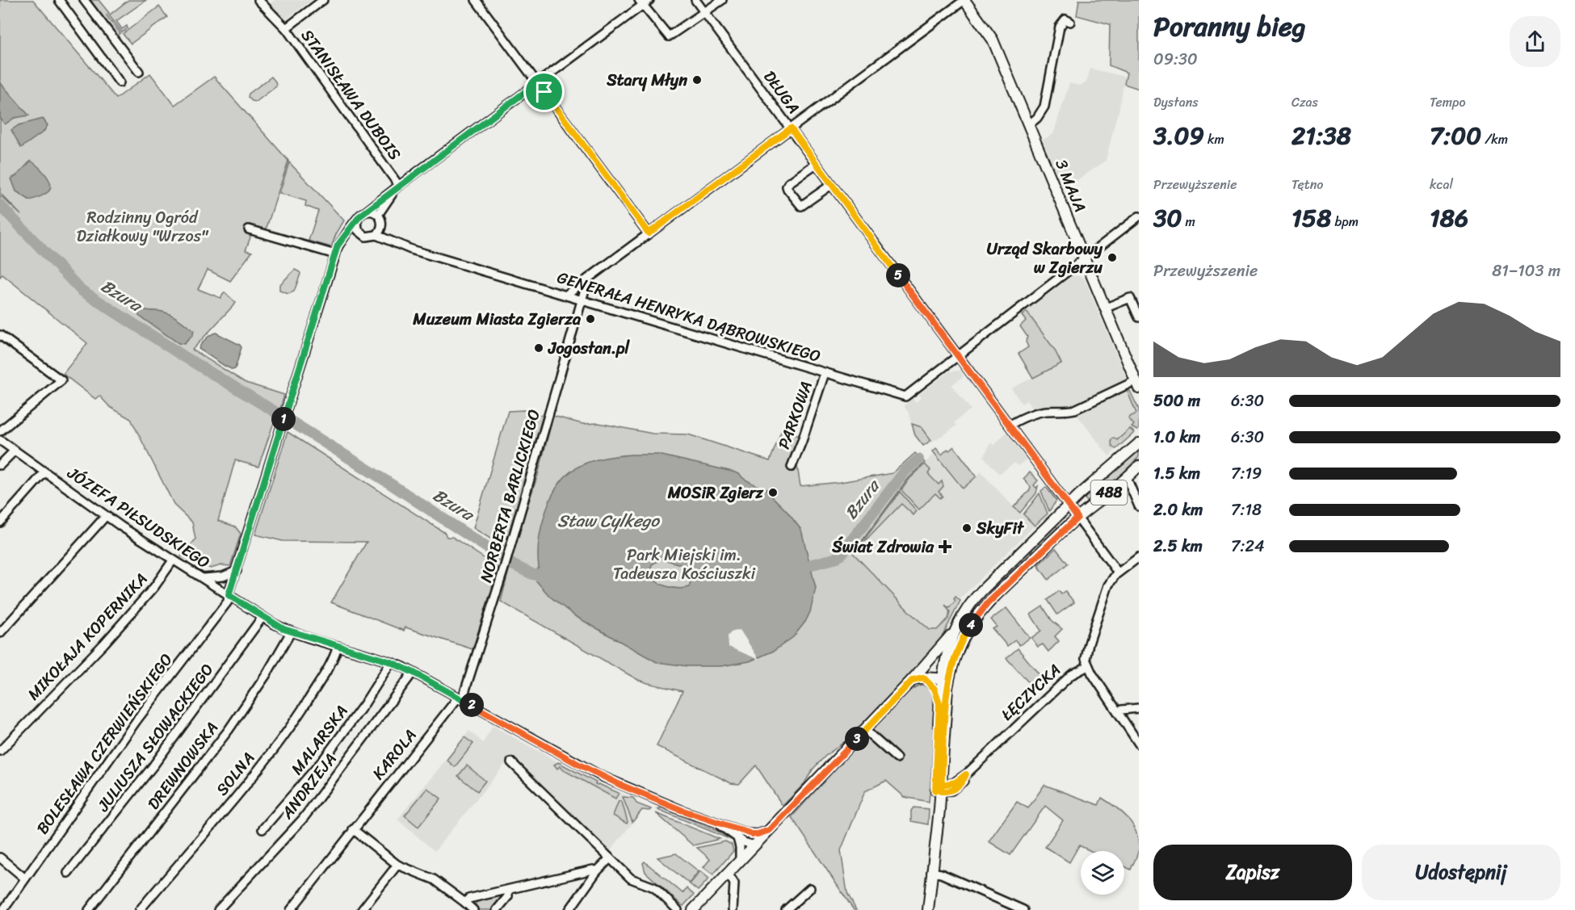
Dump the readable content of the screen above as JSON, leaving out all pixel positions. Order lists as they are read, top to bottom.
{
  "streets": {
    "main road": ["3 MAJA", "488"],
    "street": [
      "DŁUGA",
      "STANISŁAWA DUBOIS",
      "GENERAŁA HENRYKA DĄBROWSKIEGO",
      "PARKOWA",
      "NORBERTA BARLICKIEGO",
      "JÓZEFA PIŁSUDSKIEGO",
      "MIKOŁAJA KOPERNIKA",
      "ŁĘCZYCKA",
      "JULIUSZA SŁOWACKIEGO",
      "MALARSKA",
      "BOLESŁAWA CZERWIEŃSKIEGO",
      "KAROLA",
      "DREWNOWSKA",
      "SOLNA",
      "ANDRZEJA"
    ]
  },
  "crossings": [
    ["DŁUGA", "GENERAŁA HENRYKA DĄBROWSKIEGO"],
    ["DŁUGA", "488"],
    ["GENERAŁA HENRYKA DĄBROWSKIEGO", "PARKOWA"],
    ["GENERAŁA HENRYKA DĄBROWSKIEGO", "NORBERTA BARLICKIEGO"],
    ["GENERAŁA HENRYKA DĄBROWSKIEGO", "BOLESŁAWA CZERWIEŃSKIEGO"],
    ["488", "ŁĘCZYCKA"],
    ["NORBERTA BARLICKIEGO", "JÓZEFA PIŁSUDSKIEGO"],
    ["NORBERTA BARLICKIEGO", "KAROLA"],
    ["JÓZEFA PIŁSUDSKIEGO", "MIKOŁAJA KOPERNIKA"],
    ["JÓZEFA PIŁSUDSKIEGO", "JULIUSZA SŁOWACKIEGO"],
    ["JÓZEFA PIŁSUDSKIEGO", "MALARSKA"],
    ["JÓZEFA PIŁSUDSKIEGO", "BOLESŁAWA CZERWIEŃSKIEGO"],
    ["JÓZEFA PIŁSUDSKIEGO", "KAROLA"],
    ["JÓZEFA PIŁSUDSKIEGO", "DREWNOWSKA"],
    ["JÓZEFA PIŁSUDSKIEGO", "SOLNA"],
    ["JÓZEFA PIŁSUDSKIEGO", "ANDRZEJA"]
  ],
  "water": ["Bzura", "Staw Cylkego"],
  "parks": ["Rodzinny Ogród Działkowy \"Wrzos\"", "Park Miejski im. Tadeusza Kościuszki"],
  "places": {
    "other": [
      "Stary Młyn",
      "Urząd Skarbowy w Zgierzu",
      "Muzeum Miasta Zgierza",
      "Jogostan.pl",
      "MOSiR Zgierz",
      "SkyFit"
    ],
    "health": ["Świat Zdrowia"]
  },
  "page": {
    "heading": ["Poranny bieg", "09:30"],
    "stats": [
      ["Dystans", "3.09 km"],
      ["Czas", "21:38"],
      ["Tempo", "7:00 /km"],
      ["Przewyższenie", "30 m"],
      ["Tętno", "158 bpm"],
      ["kcal", "186"]
    ],
    "chart": ["Przewyższenie", "81–103 m"],
    "pins": [
      "5",
      "1",
      "4",
      "2",
      "3"
    ],
    "list": [
      {
        "name": "500 m",
        "note": "6:30"
      },
      {
        "name": "1.0 km",
        "note": "6:30"
      },
      {
        "name": "1.5 km",
        "note": "7:19"
      },
      {
        "name": "2.0 km",
        "note": "7:18"
      },
      {
        "name": "2.5 km",
        "note": "7:24"
      }
    ],
    "buttons": ["Zapisz", "Udostępnij"]
  }
}
